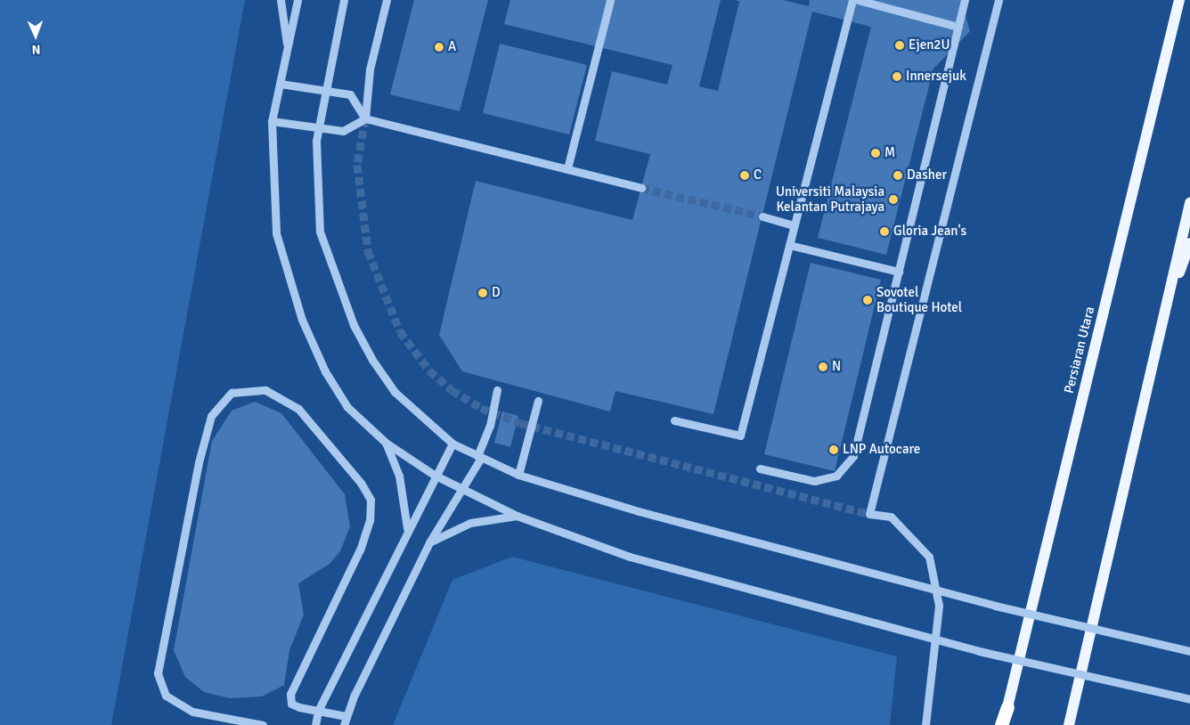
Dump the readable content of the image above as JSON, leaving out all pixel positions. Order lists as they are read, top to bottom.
{
  "streets": {
    "main road": ["Persiaran Utara"]
  },
  "places": [
    "Ejen2U",
    "A",
    "Innersejuk",
    "M",
    "C",
    "Dasher",
    "Universiti Malaysia Kelantan Putrajaya",
    "Gloria Jean's",
    "D",
    "Sovotel Boutique Hotel",
    "N",
    "LNP Autocare"
  ],
  "north": "bottom"
}
